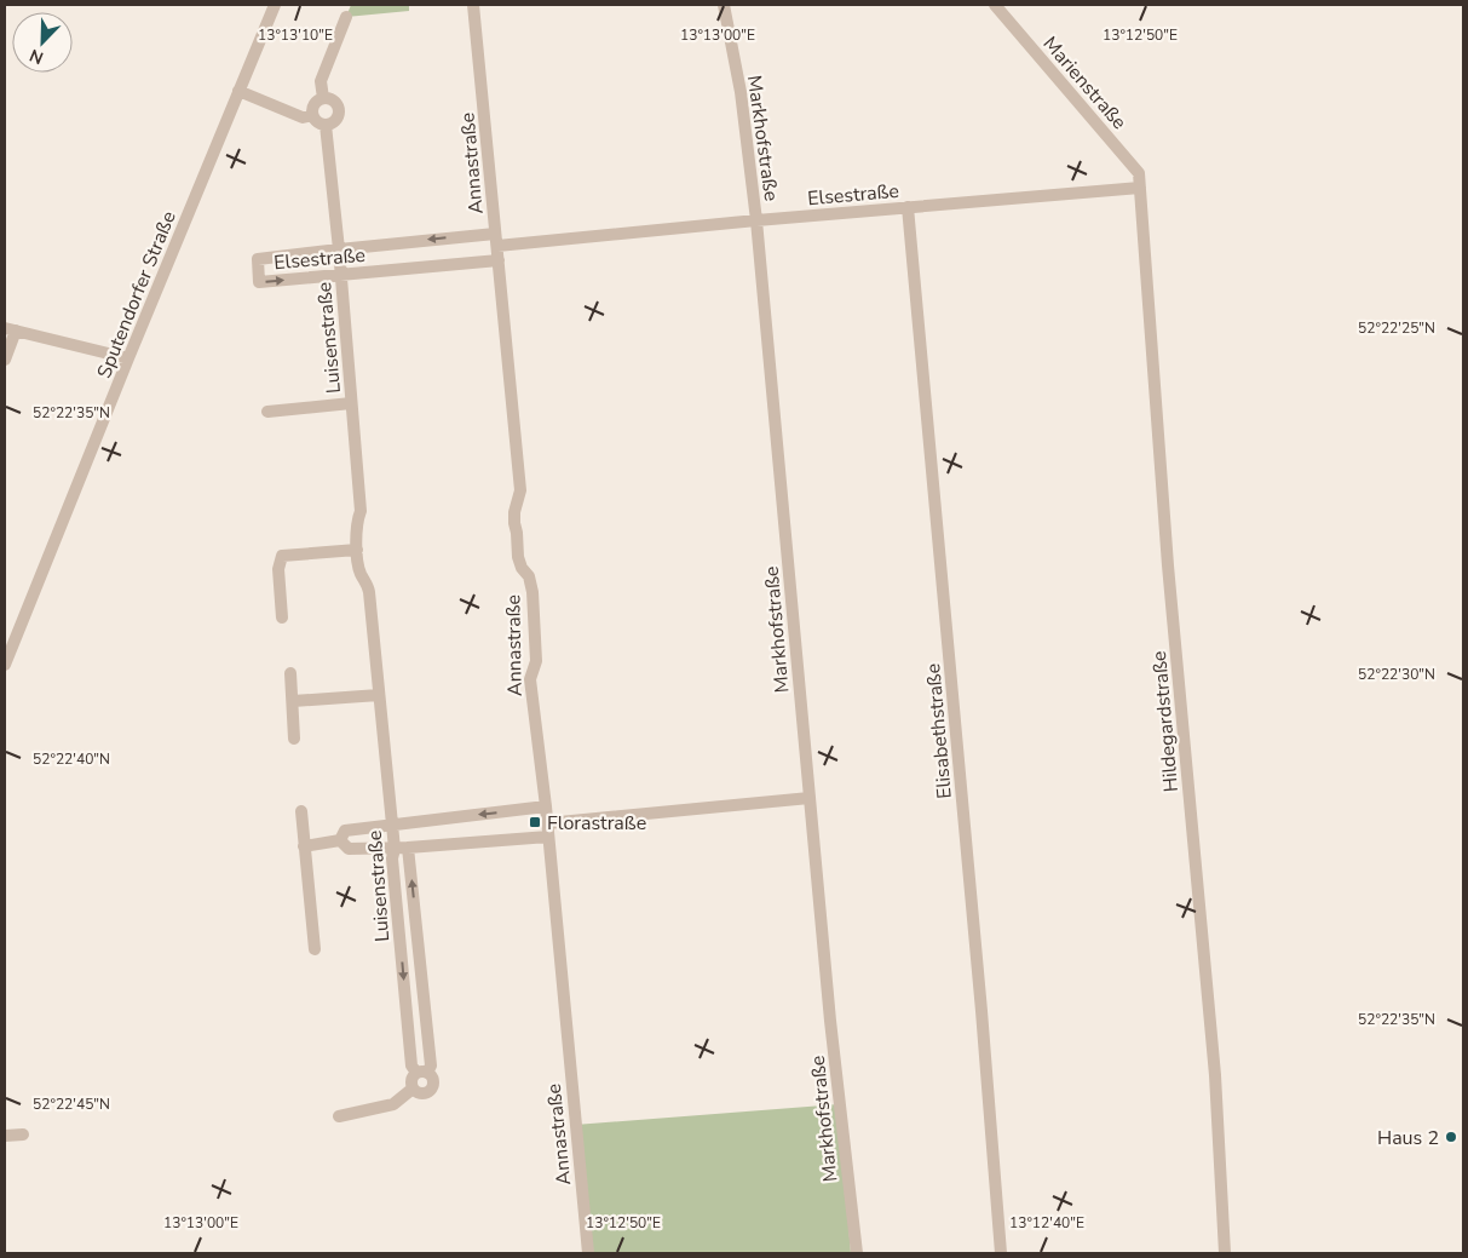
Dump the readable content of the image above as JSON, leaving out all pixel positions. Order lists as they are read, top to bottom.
{
  "streets": {
    "street": [
      "Marienstraße",
      "Markhofstraße",
      "Annastraße",
      "Elsestraße",
      "Sputendorfer Straße",
      "Luisenstraße",
      "Hildegardstraße",
      "Elisabethstraße"
    ]
  },
  "crossings": [
    ["Marienstraße", "Elsestraße"],
    ["Marienstraße", "Hildegardstraße"],
    ["Markhofstraße", "Elsestraße"],
    ["Annastraße", "Elsestraße"],
    ["Elsestraße", "Luisenstraße"],
    ["Elsestraße", "Hildegardstraße"],
    ["Elsestraße", "Elisabethstraße"]
  ],
  "places": {
    "transit": ["Florastraße"],
    "other": ["Haus 2"]
  },
  "north": "bottom left",
  "coordinates": [
    "13°13'10\"E",
    "13°12'50\"E",
    "13°13'00\"E",
    "52°22'25\"N",
    "52°22'35\"N",
    "52°22'30\"N",
    "52°22'40\"N",
    "52°22'45\"N",
    "13°12'40\"E"
  ]
}
